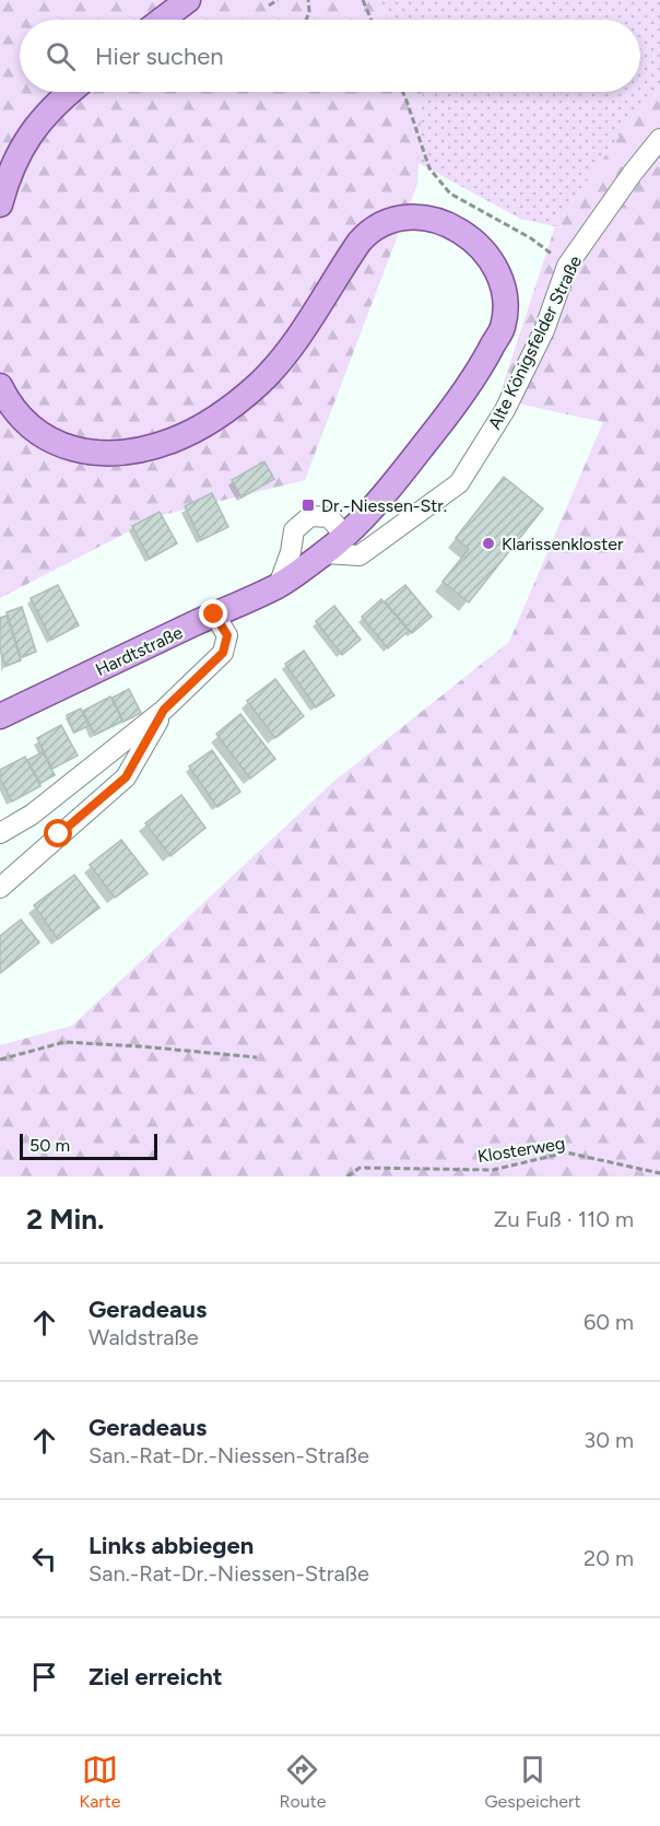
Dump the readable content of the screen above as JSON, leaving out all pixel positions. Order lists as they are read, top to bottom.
{
  "streets": {
    "main road": ["Hardtstraße"],
    "street": ["Alte Königsfelder Straße"],
    "path": ["Klosterweg"]
  },
  "crossings": [
    ["Alte Königsfelder Straße", "Hardtstraße"]
  ],
  "places": {
    "transit": ["Dr.-Niessen-Str."],
    "other": ["Klarissenkloster"]
  },
  "scale_bar": "50 m",
  "page": {
    "search": "Hier suchen",
    "scale": "50 m",
    "heading": ["2 Min.", "Zu Fuß · 110 m"],
    "list": [
      ["Geradeaus", "Waldstraße", "60 m"],
      ["Geradeaus", "San.-Rat-Dr.-Niessen-Straße", "30 m"],
      ["Links abbiegen", "San.-Rat-Dr.-Niessen-Straße", "20 m"],
      "Ziel erreicht"
    ],
    "nav": ["Karte", "Route", "Gespeichert"]
  }
}
